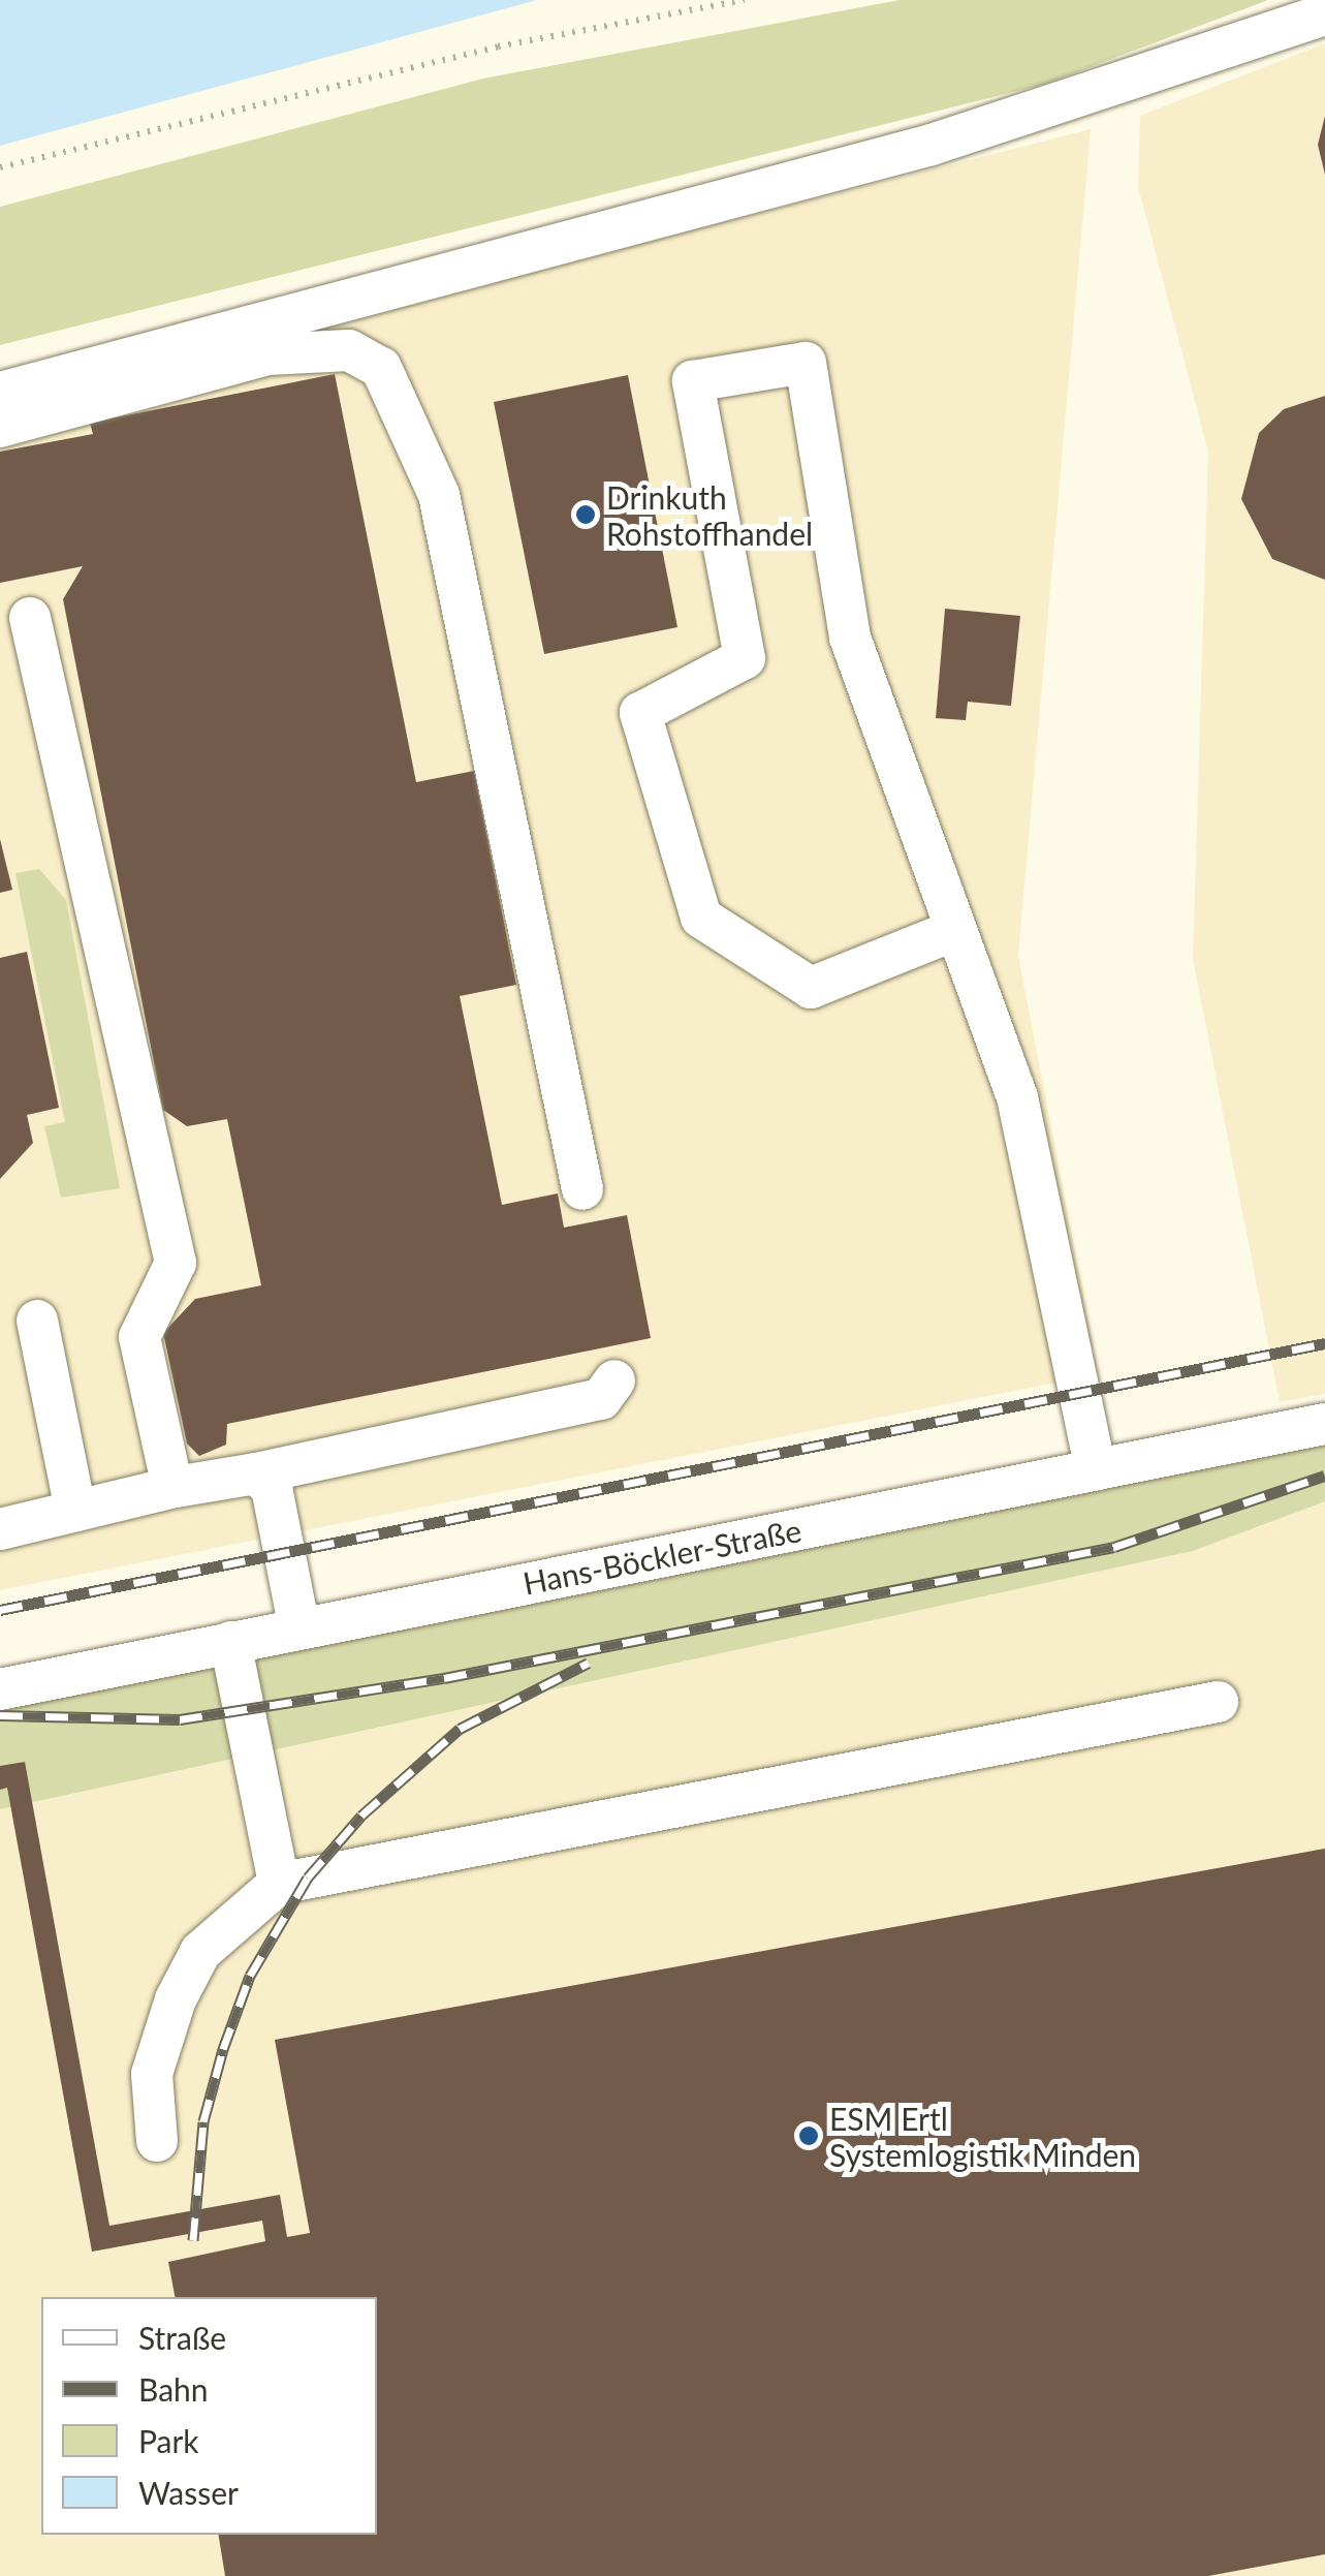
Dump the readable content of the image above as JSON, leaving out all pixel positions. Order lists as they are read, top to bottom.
{
  "streets": {
    "street": ["Hans-Böckler-Straße"]
  },
  "places": ["Drinkuth Rohstoffhandel", "ESM Ertl Systemlogistik Minden"],
  "legend": [
    "Straße",
    "Bahn",
    "Park",
    "Wasser"
  ]
}
